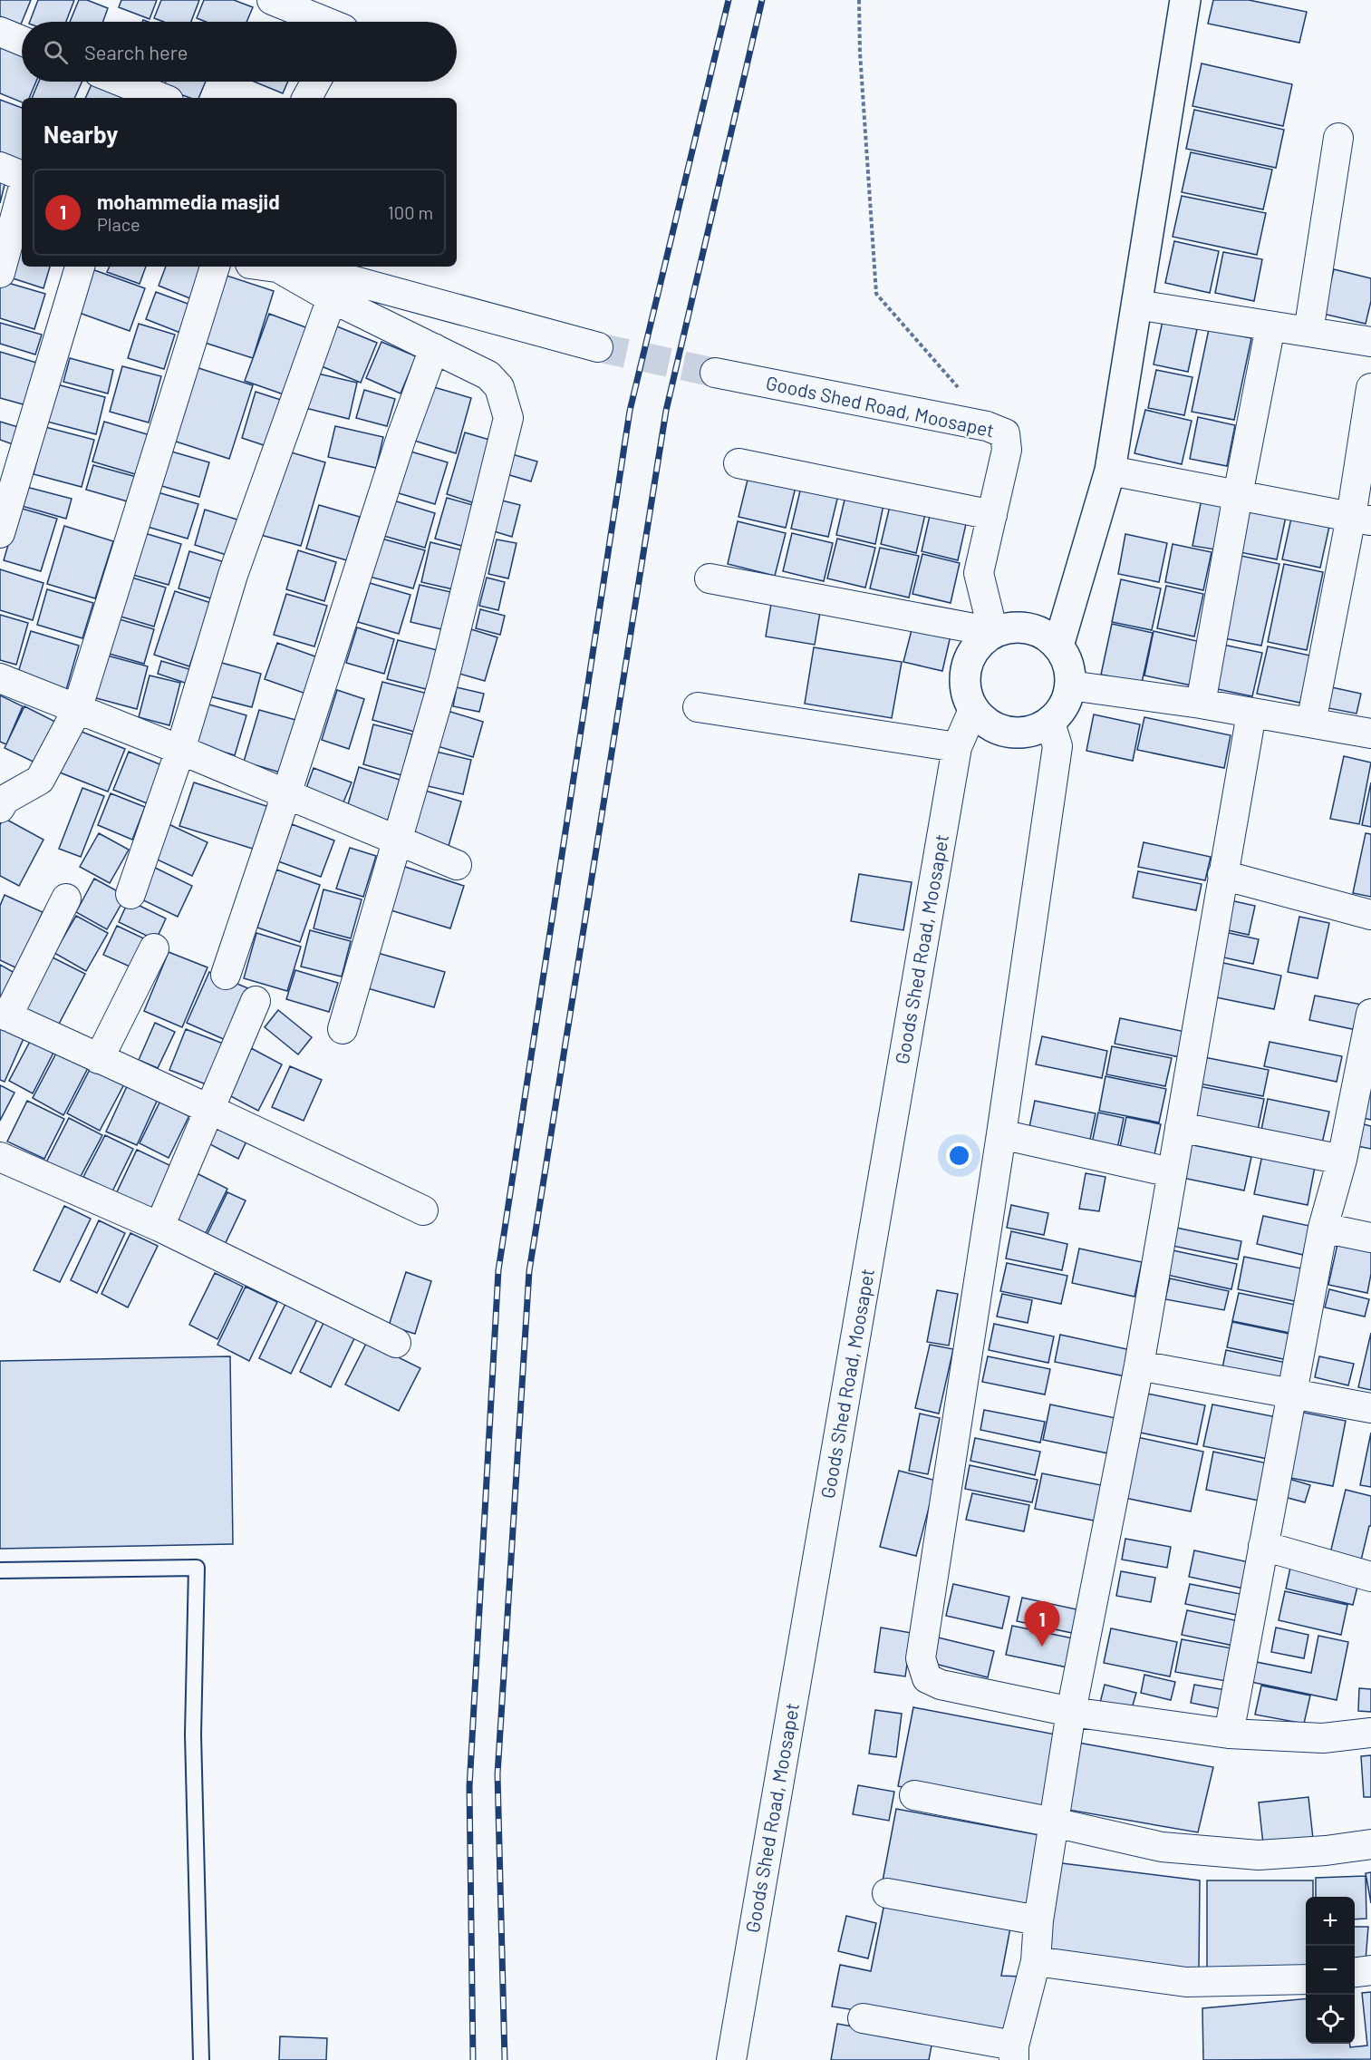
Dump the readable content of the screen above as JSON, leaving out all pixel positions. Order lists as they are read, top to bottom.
{
  "streets": {
    "street": ["Goods Shed Road, Moosapet"]
  },
  "page": {
    "search": "Search here",
    "heading": "Nearby",
    "list": [
      {
        "mark": "1",
        "name": "mohammedia masjid",
        "note": "Place",
        "value": "100 m"
      }
    ],
    "pins": "1",
    "map_buttons": ["+", "−"]
  }
}
